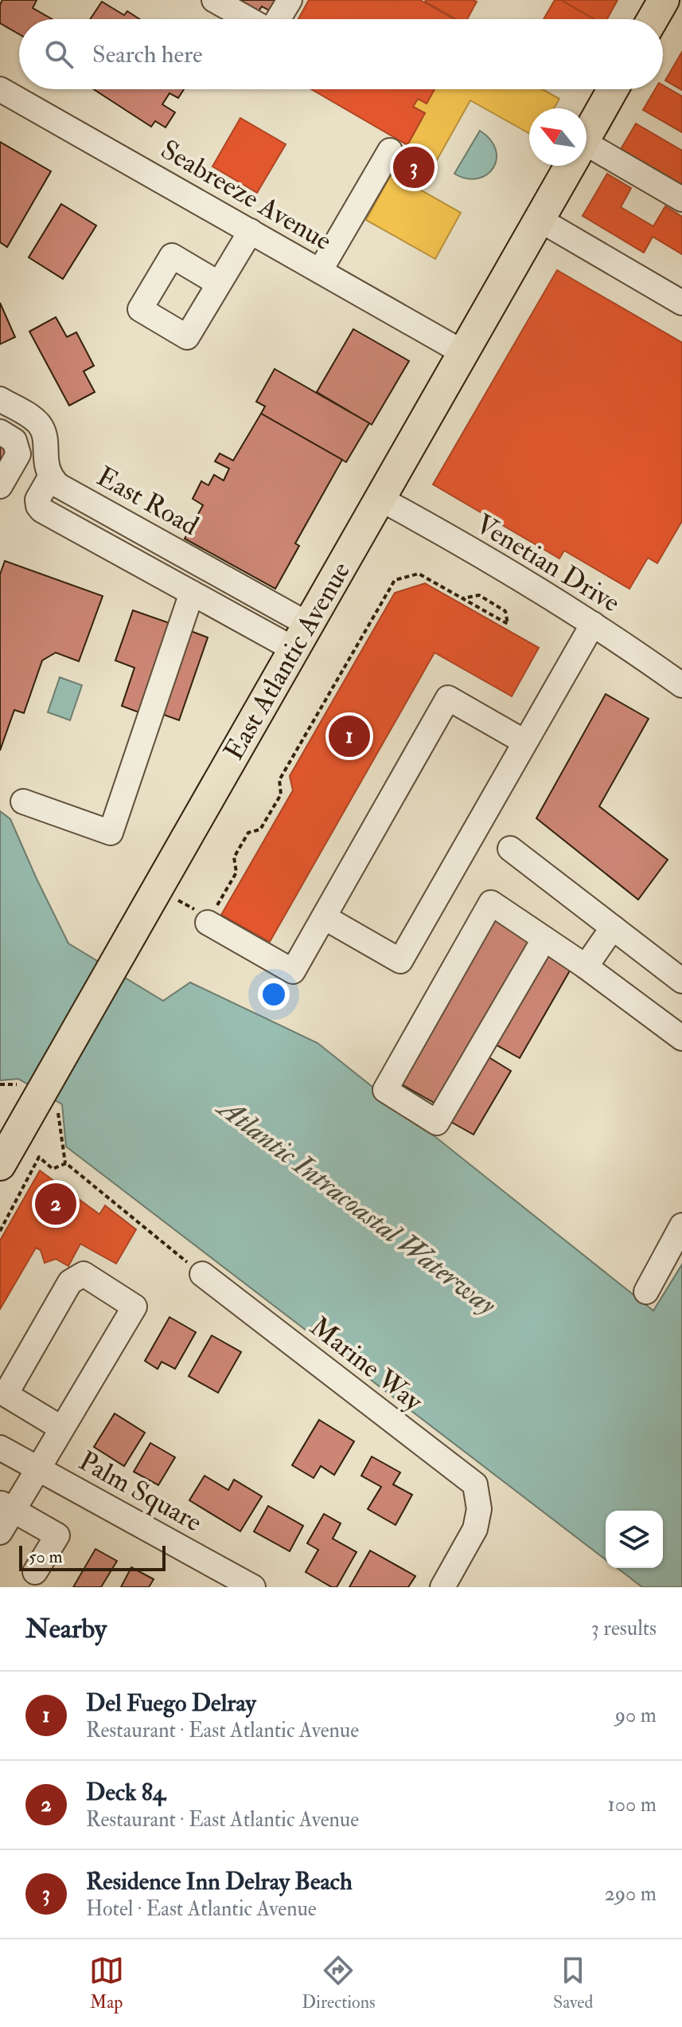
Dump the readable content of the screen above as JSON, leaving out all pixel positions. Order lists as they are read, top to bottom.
{
  "streets": {
    "main road": ["East Atlantic Avenue"],
    "street": [
      "Seabreeze Avenue",
      "East Road",
      "Venetian Drive",
      "Marine Way",
      "Palm Square"
    ]
  },
  "crossings": [
    ["Seabreeze Avenue", "East Atlantic Avenue"],
    ["East Road", "East Atlantic Avenue"],
    ["Venetian Drive", "East Atlantic Avenue"]
  ],
  "water": ["Atlantic Intracoastal Waterway"],
  "scale_bar": "50 m",
  "north": "top left",
  "page": {
    "search": "Search here",
    "pins": ["3", "1", "2"],
    "scale": "50 m",
    "heading": ["Nearby", "3 results"],
    "list": [
      {
        "mark": "1",
        "name": "Del Fuego Delray",
        "note": "Restaurant · East Atlantic Avenue",
        "value": "90 m"
      },
      {
        "mark": "2",
        "name": "Deck 84",
        "note": "Restaurant · East Atlantic Avenue",
        "value": "100 m"
      },
      {
        "mark": "3",
        "name": "Residence Inn Delray Beach",
        "note": "Hotel · East Atlantic Avenue",
        "value": "290 m"
      }
    ],
    "nav": ["Map", "Directions", "Saved"]
  }
}
